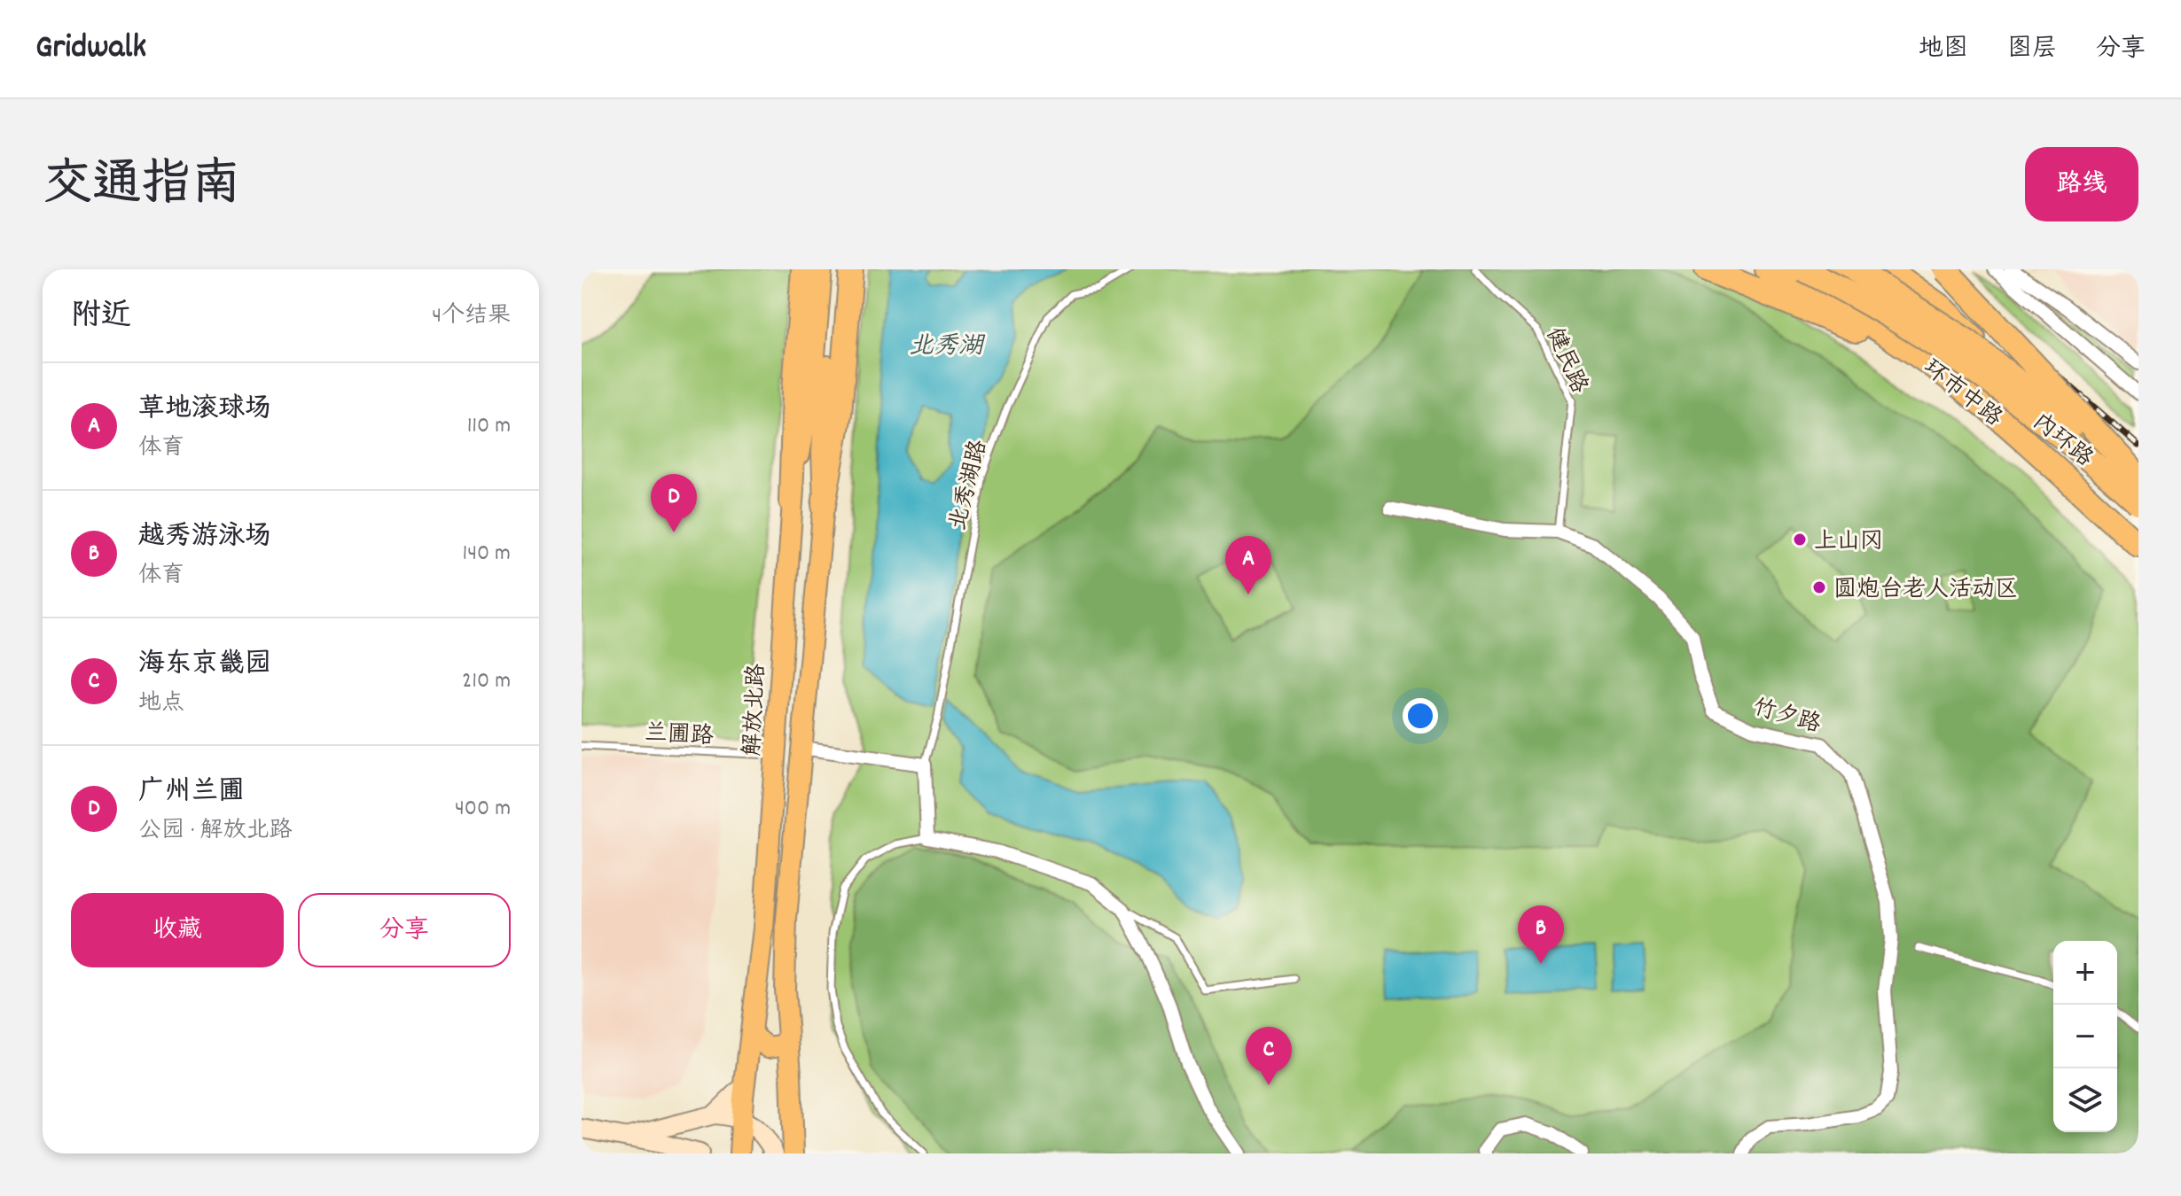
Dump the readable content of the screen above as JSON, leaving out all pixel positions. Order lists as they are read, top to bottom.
{
  "streets": {
    "highway": ["环市中路", "内环路"],
    "main road": ["解放北路"],
    "street": ["竹夕路"],
    "lane": ["健民路", "北秀湖路", "兰圃路"]
  },
  "crossings": [
    ["健民路", "竹夕路"],
    ["解放北路", "兰圃路"]
  ],
  "water": ["北秀湖"],
  "places": ["上山冈", "圆炮台老人活动区"],
  "page": {
    "header": "Gridwalk",
    "nav": ["地图", "图层", "分享"],
    "title": "交通指南",
    "buttons": [
      "路线",
      ["收藏", "分享"]
    ],
    "heading": ["附近", "4个结果"],
    "list": [
      {
        "mark": "A",
        "name": "草地滚球场",
        "note": "体育",
        "value": "110 m"
      },
      {
        "mark": "B",
        "name": "越秀游泳场",
        "note": "体育",
        "value": "140 m"
      },
      {
        "mark": "C",
        "name": "海东京畿园",
        "note": "地点",
        "value": "210 m"
      },
      {
        "mark": "D",
        "name": "广州兰圃",
        "note": "公园 · 解放北路",
        "value": "400 m"
      }
    ],
    "pins": [
      "D",
      "A",
      "B",
      "C"
    ],
    "map_buttons": ["+", "−"]
  }
}
